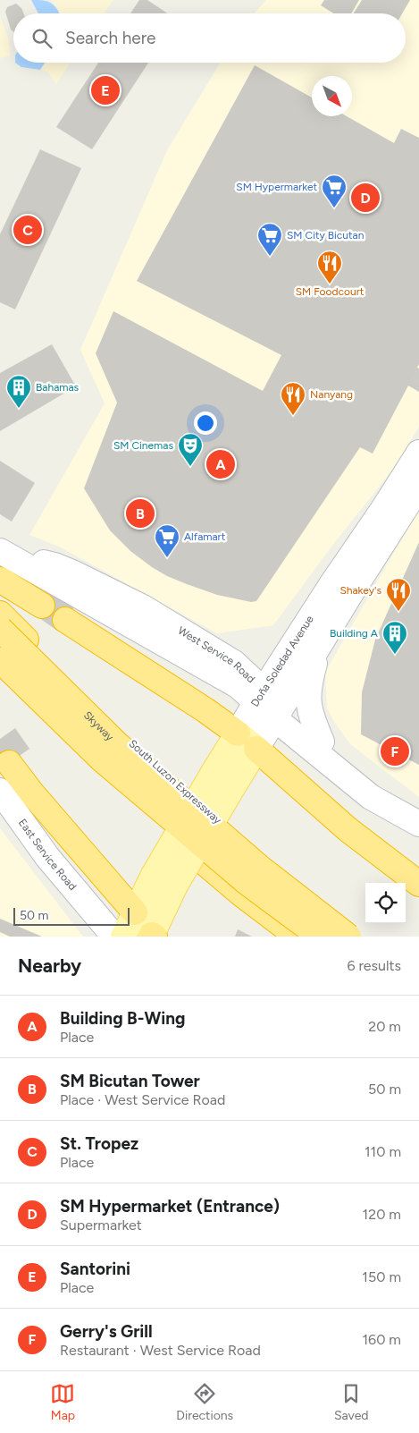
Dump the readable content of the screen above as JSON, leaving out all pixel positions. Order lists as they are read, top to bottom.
{
  "streets": {
    "highway": ["Skyway", "South Luzon Expressway"],
    "main road": ["West Service Road", "Doña Soledad Avenue", "East Service Road"]
  },
  "crossings": [
    ["West Service Road", "Doña Soledad Avenue"]
  ],
  "places": {
    "supermarket": ["SM Hypermarket", "SM City Bicutan", "Alfamart"],
    "restaurant": ["SM Foodcourt", "Nanyang", "Shakey's"],
    "building": ["Bahamas", "Building A"],
    "theatre": ["SM Cinemas"]
  },
  "scale_bar": "50 m",
  "north": "bottom right",
  "page": {
    "search": "Search here",
    "pins": [
      "E",
      "D",
      "C",
      "A",
      "B",
      "F"
    ],
    "scale": "50 m",
    "heading": ["Nearby", "6 results"],
    "list": [
      {
        "mark": "A",
        "name": "Building B-Wing",
        "note": "Place",
        "value": "20 m"
      },
      {
        "mark": "B",
        "name": "SM Bicutan Tower",
        "note": "Place · West Service Road",
        "value": "50 m"
      },
      {
        "mark": "C",
        "name": "St. Tropez",
        "note": "Place",
        "value": "110 m"
      },
      {
        "mark": "D",
        "name": "SM Hypermarket (Entrance)",
        "note": "Supermarket",
        "value": "120 m"
      },
      {
        "mark": "E",
        "name": "Santorini",
        "note": "Place",
        "value": "150 m"
      },
      {
        "mark": "F",
        "name": "Gerry's Grill",
        "note": "Restaurant · West Service Road",
        "value": "160 m"
      }
    ],
    "nav": ["Map", "Directions", "Saved"]
  }
}
